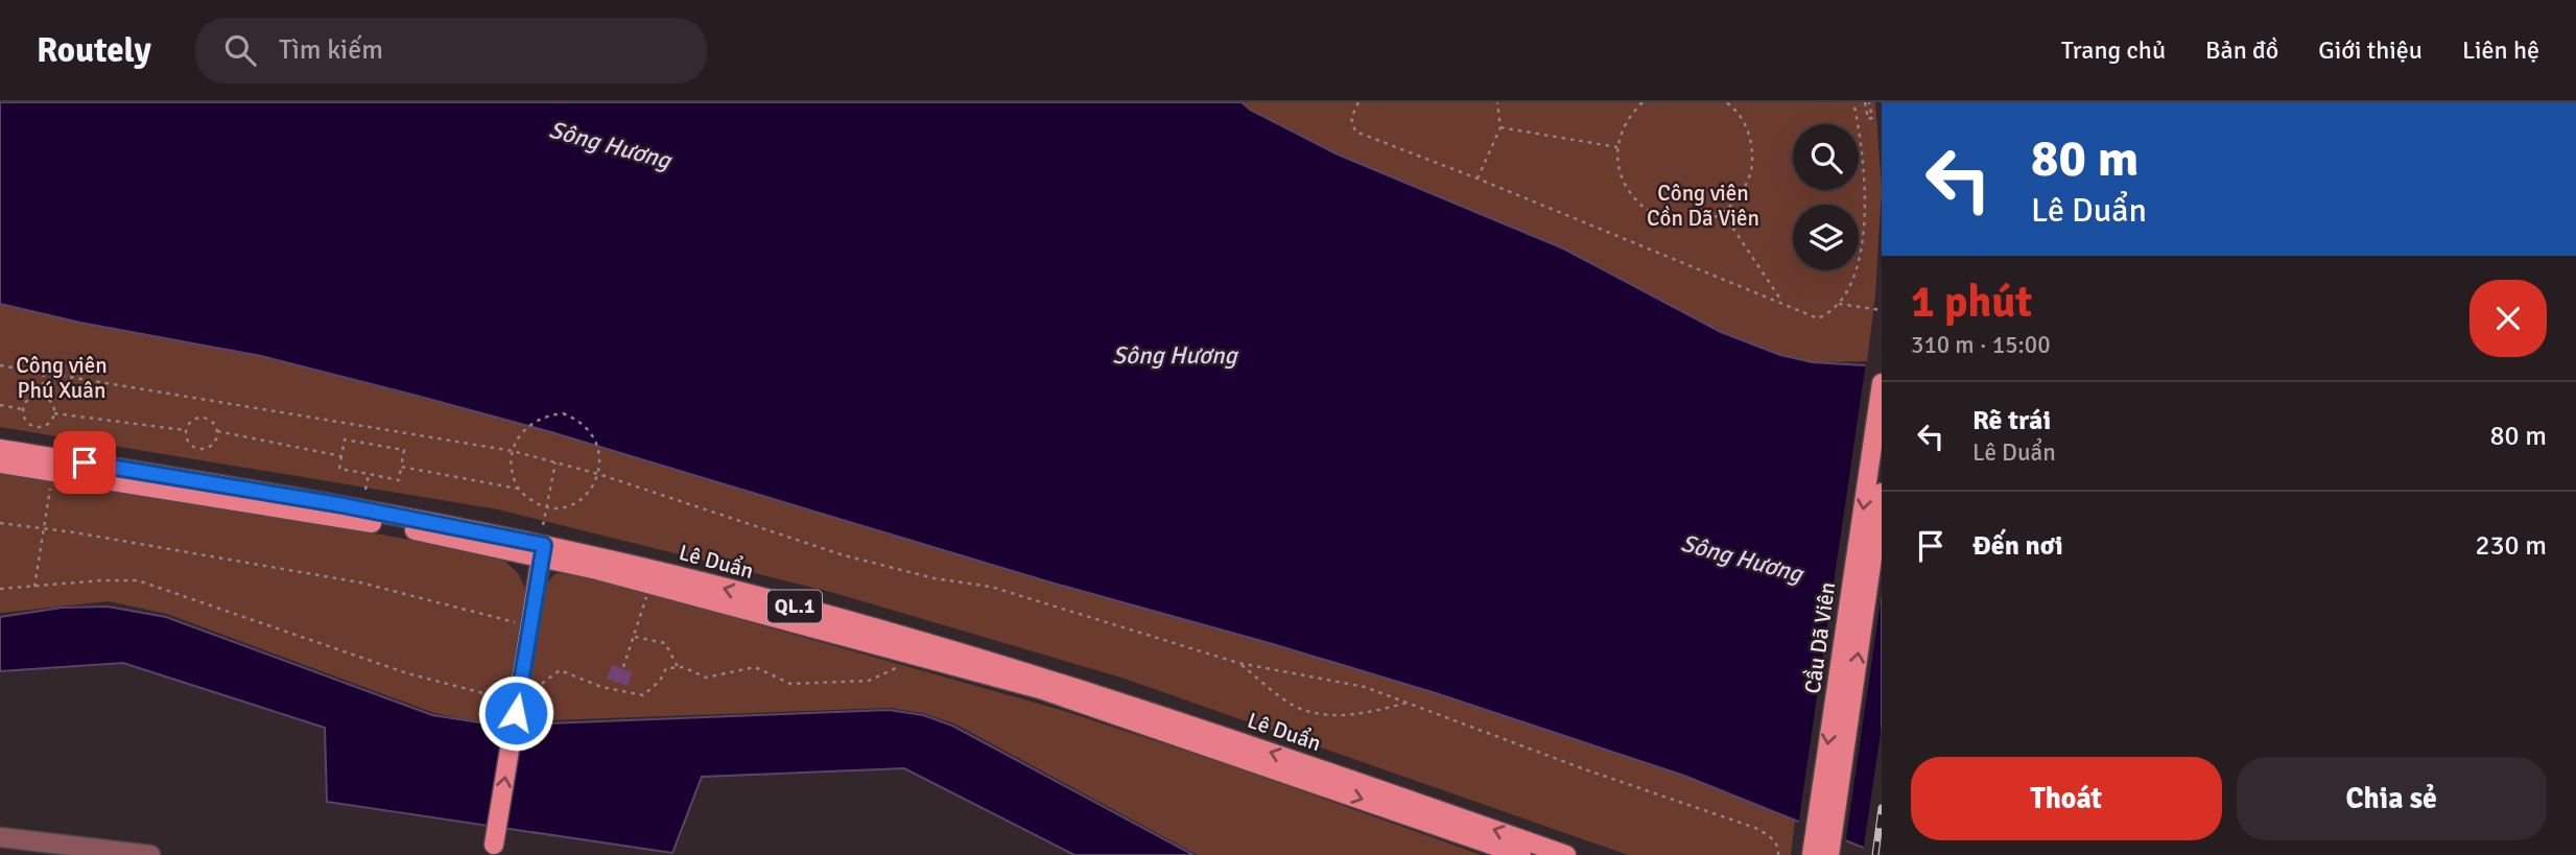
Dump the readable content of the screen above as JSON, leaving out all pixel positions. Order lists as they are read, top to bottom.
{
  "streets": {
    "main road": ["Lê Duẩn", "QL.1", "Cầu Dã Viên"]
  },
  "water": ["Sông Hương"],
  "parks": ["Công viên Cồn Dã Viên", "Công viên Phú Xuân"],
  "page": {
    "header": "Routely",
    "search": "Tìm kiếm",
    "nav": [
      "Trang chủ",
      "Bản đồ",
      "Giới thiệu",
      "Liên hệ"
    ],
    "turn": ["80 m", "Lê Duẩn"],
    "heading": ["1 phút", "310 m · 15:00"],
    "list": [
      {
        "name": "Rẽ trái",
        "note": "Lê Duẩn",
        "value": "80 m"
      },
      {
        "name": "Đến nơi",
        "value": "230 m"
      }
    ],
    "buttons": ["Thoát", "Chia sẻ"]
  }
}
